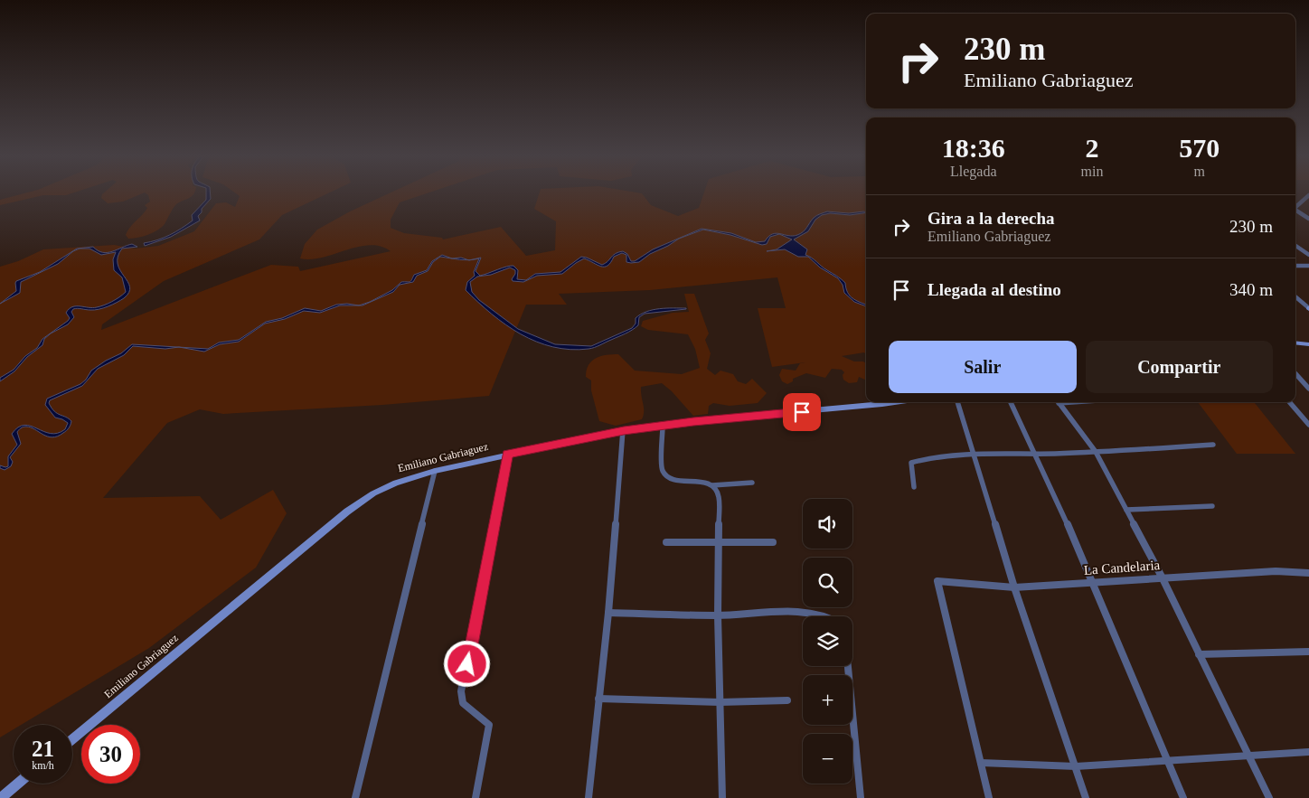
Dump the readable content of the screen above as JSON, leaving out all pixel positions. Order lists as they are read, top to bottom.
{
  "streets": {
    "main road": ["Emiliano Gabriaguez"],
    "street": ["La Candelaria"]
  },
  "page": {
    "turn": ["230 m", "Emiliano Gabriaguez"],
    "eta": [
      "18:36",
      "Llegada",
      "2",
      "min",
      "570",
      "m"
    ],
    "list": [
      {
        "name": "Gira a la derecha",
        "note": "Emiliano Gabriaguez",
        "value": "230 m"
      },
      {
        "name": "Llegada al destino",
        "value": "340 m"
      }
    ],
    "buttons": ["Salir", "Compartir"],
    "map_buttons": ["+", "−"],
    "speed": "21 km/h",
    "limit": "30"
  }
}
